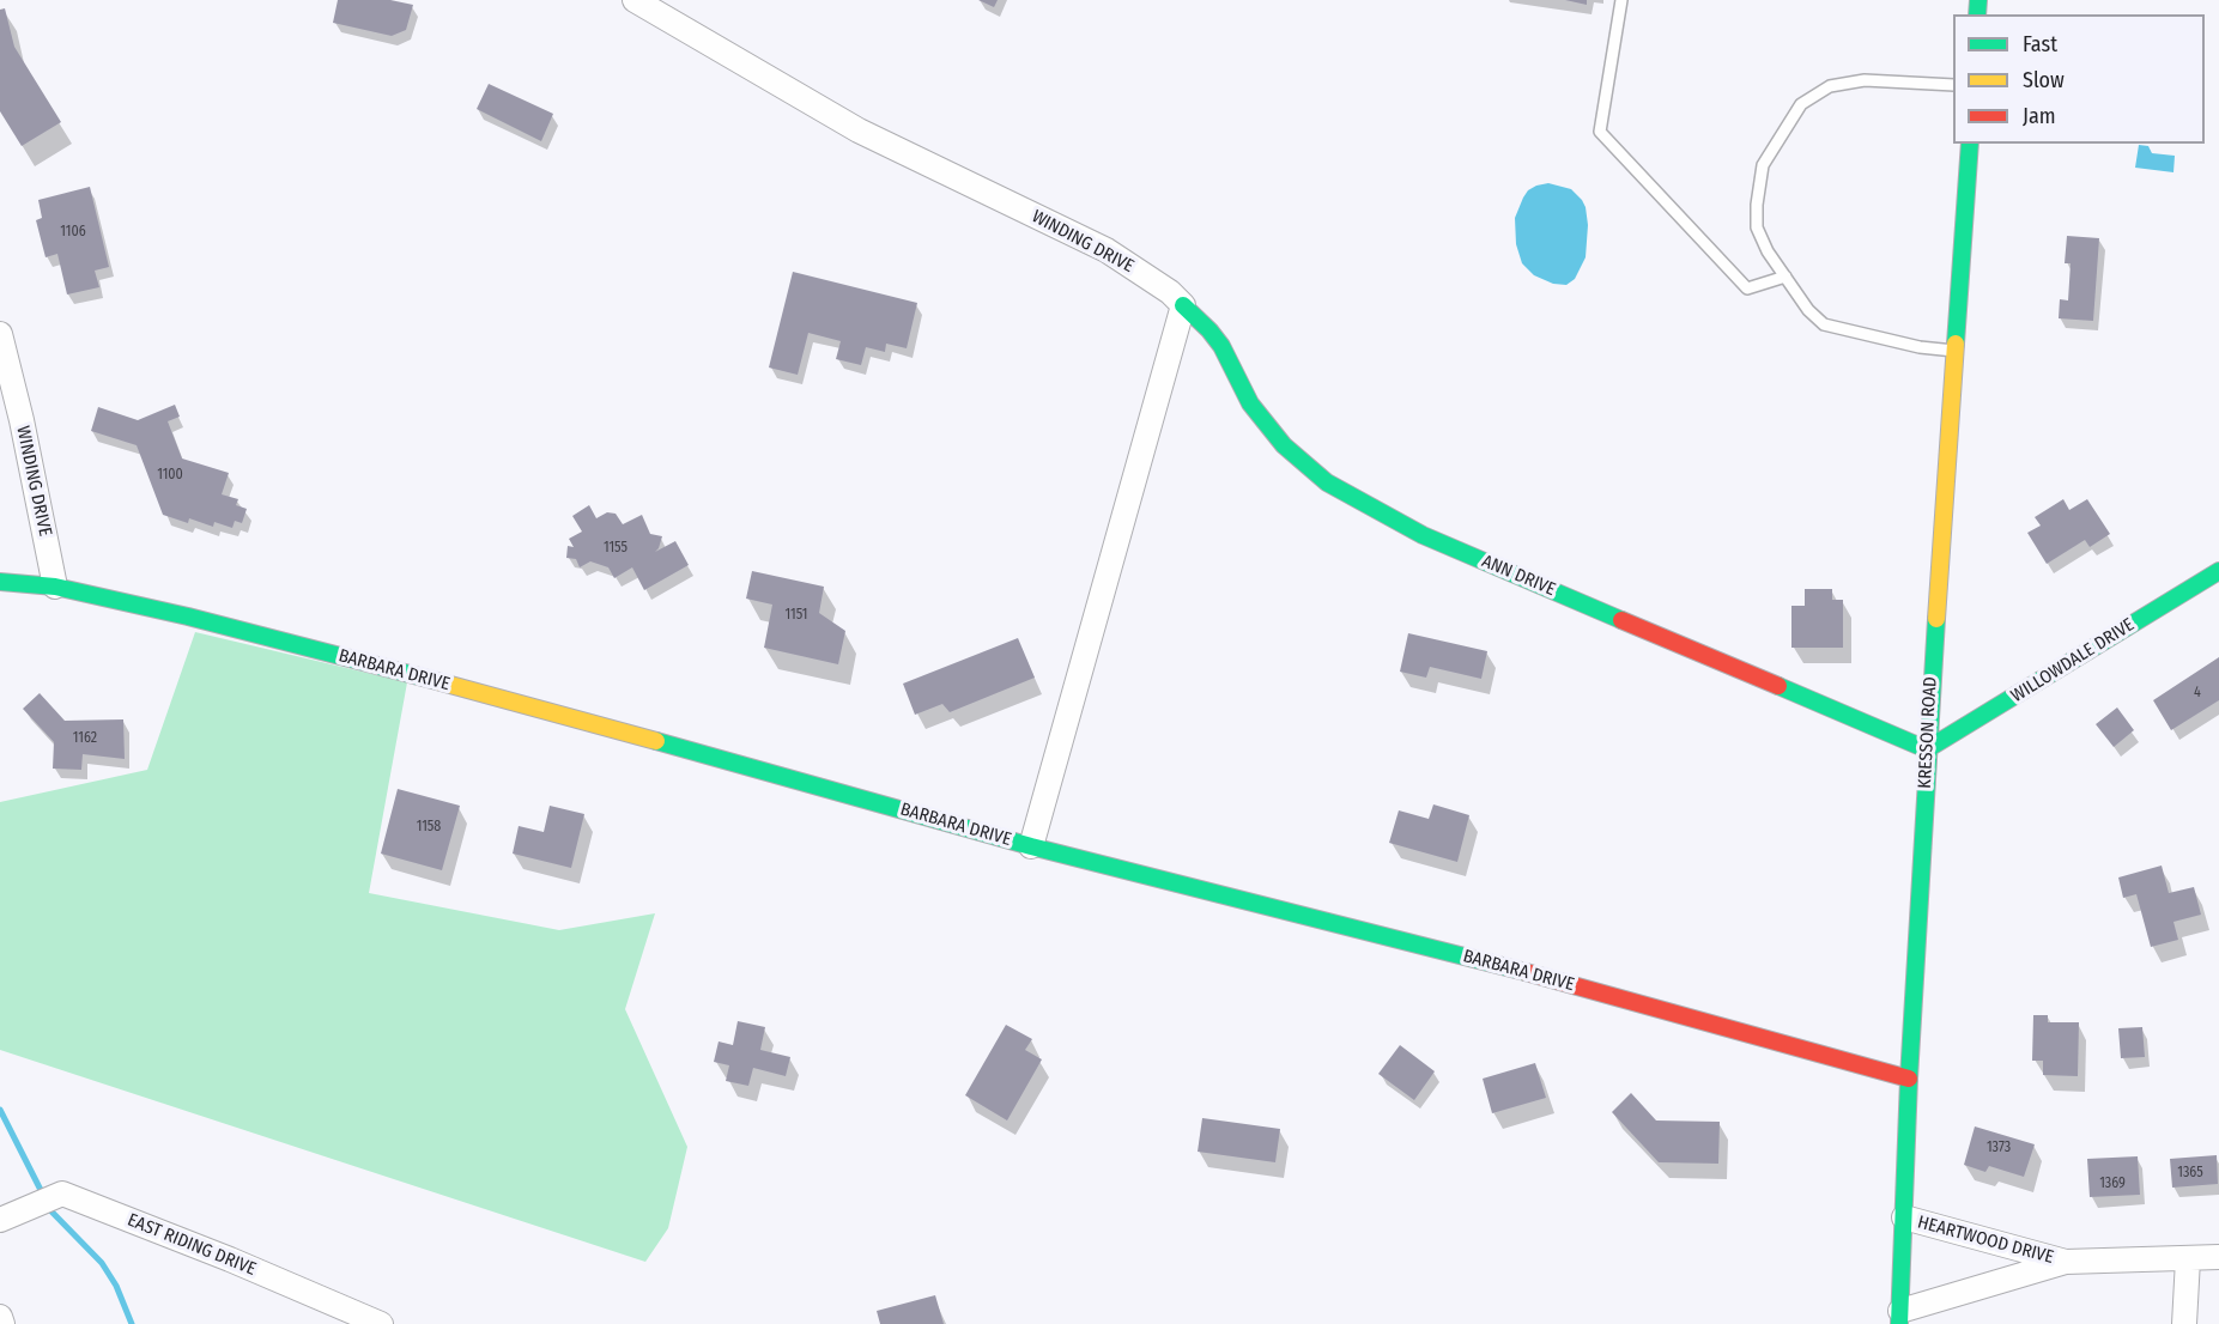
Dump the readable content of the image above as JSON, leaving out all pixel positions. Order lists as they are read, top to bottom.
{
  "streets": {
    "street": [
      "WINDING DRIVE",
      "ANN DRIVE",
      "WILLOWDALE DRIVE",
      "BARBARA DRIVE",
      "KRESSON ROAD",
      "HEARTWOOD DRIVE",
      "EAST RIDING DRIVE"
    ]
  },
  "crossings": [
    ["WINDING DRIVE", "ANN DRIVE"],
    ["WINDING DRIVE", "BARBARA DRIVE"],
    ["ANN DRIVE", "WILLOWDALE DRIVE"],
    ["ANN DRIVE", "KRESSON ROAD"],
    ["WILLOWDALE DRIVE", "KRESSON ROAD"],
    ["BARBARA DRIVE", "KRESSON ROAD"],
    ["KRESSON ROAD", "HEARTWOOD DRIVE"]
  ],
  "house_numbers": [
    "1106",
    "1100",
    "1155",
    "1151",
    "4",
    "1162",
    "1158",
    "1373",
    "1365",
    "1369"
  ],
  "legend": ["Fast", "Slow", "Jam"]
}
